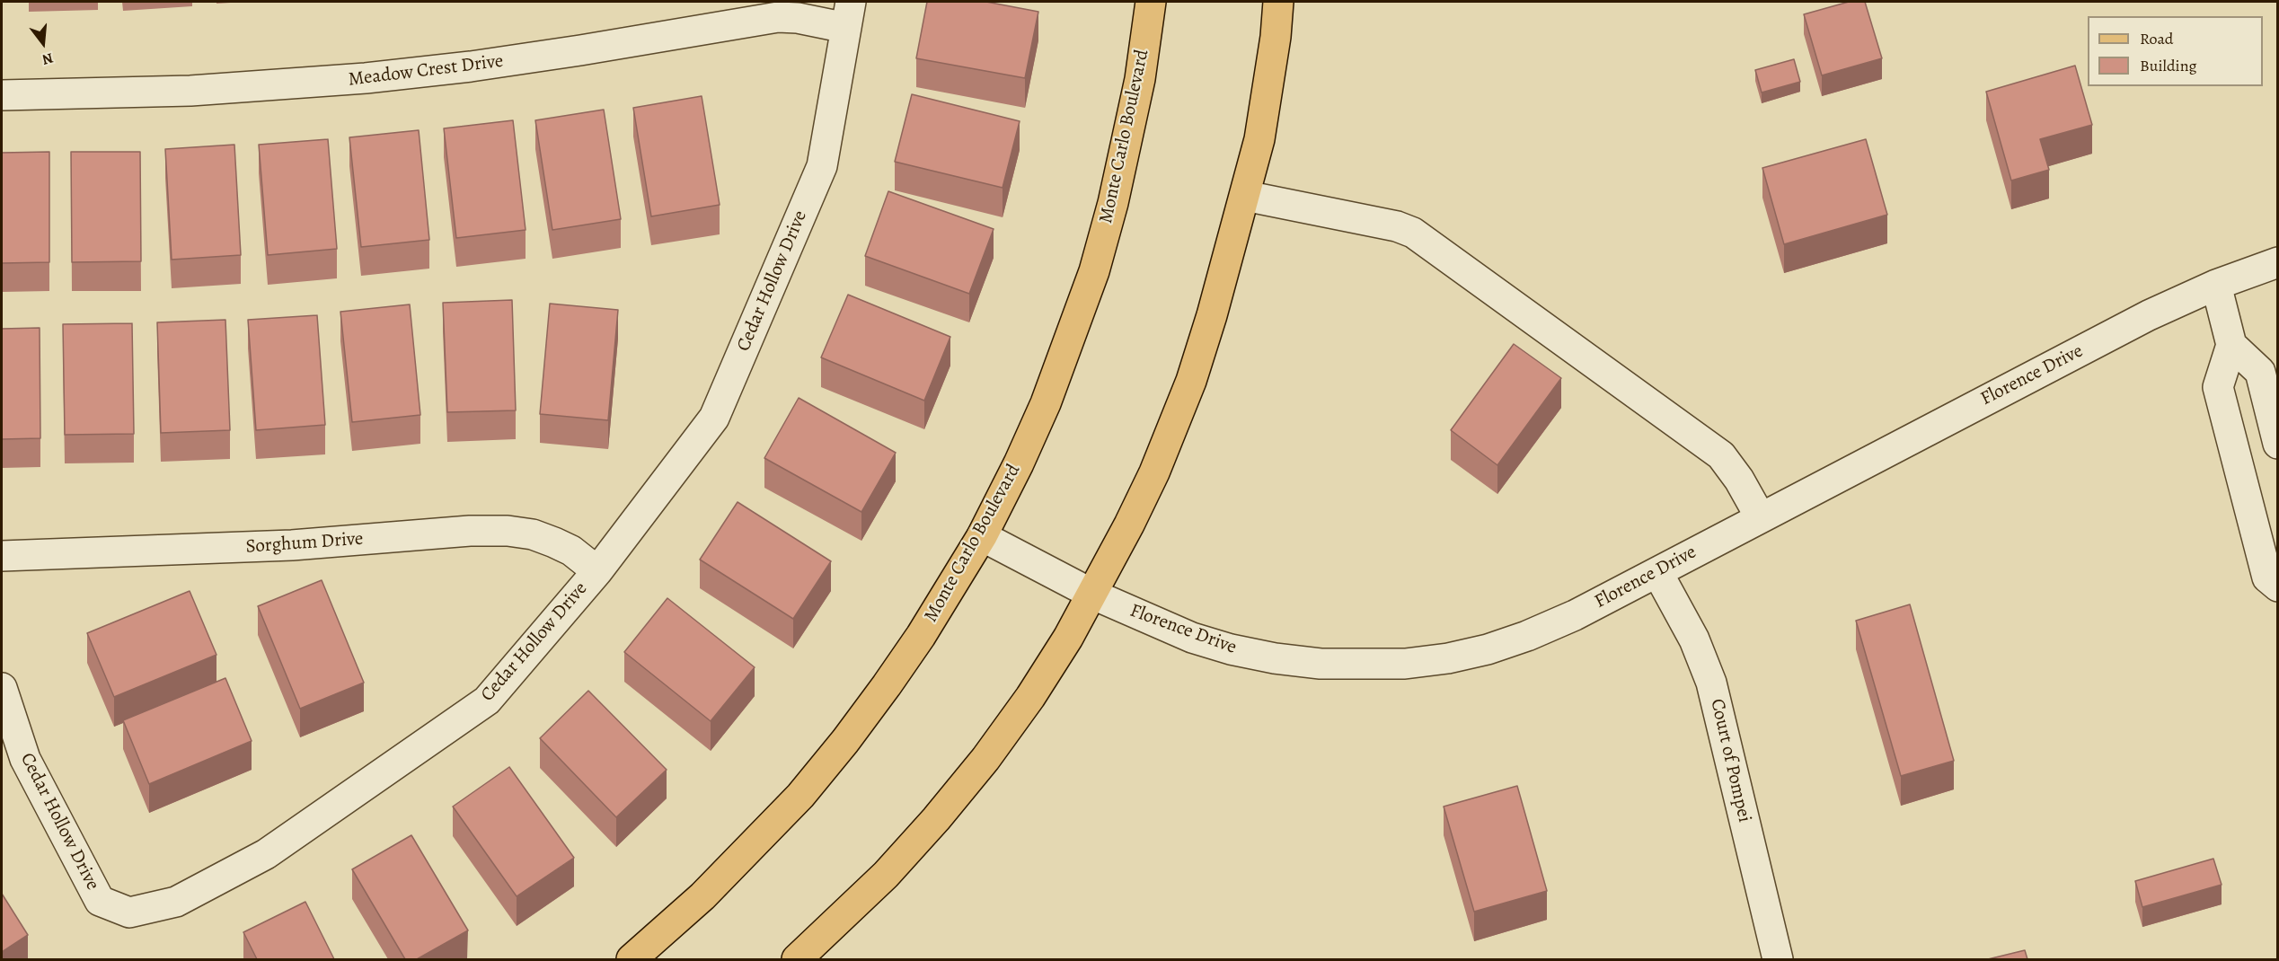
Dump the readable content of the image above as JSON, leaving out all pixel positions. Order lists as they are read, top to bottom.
{
  "streets": {
    "main road": ["Monte Carlo Boulevard"],
    "street": [
      "Meadow Crest Drive",
      "Cedar Hollow Drive",
      "Florence Drive",
      "Sorghum Drive",
      "Court of Pompei"
    ]
  },
  "crossings": [
    ["Meadow Crest Drive", "Cedar Hollow Drive"],
    ["Monte Carlo Boulevard", "Florence Drive"],
    ["Cedar Hollow Drive", "Sorghum Drive"],
    ["Florence Drive", "Court of Pompei"]
  ],
  "legend": ["Road", "Building"],
  "north": "bottom"
}
